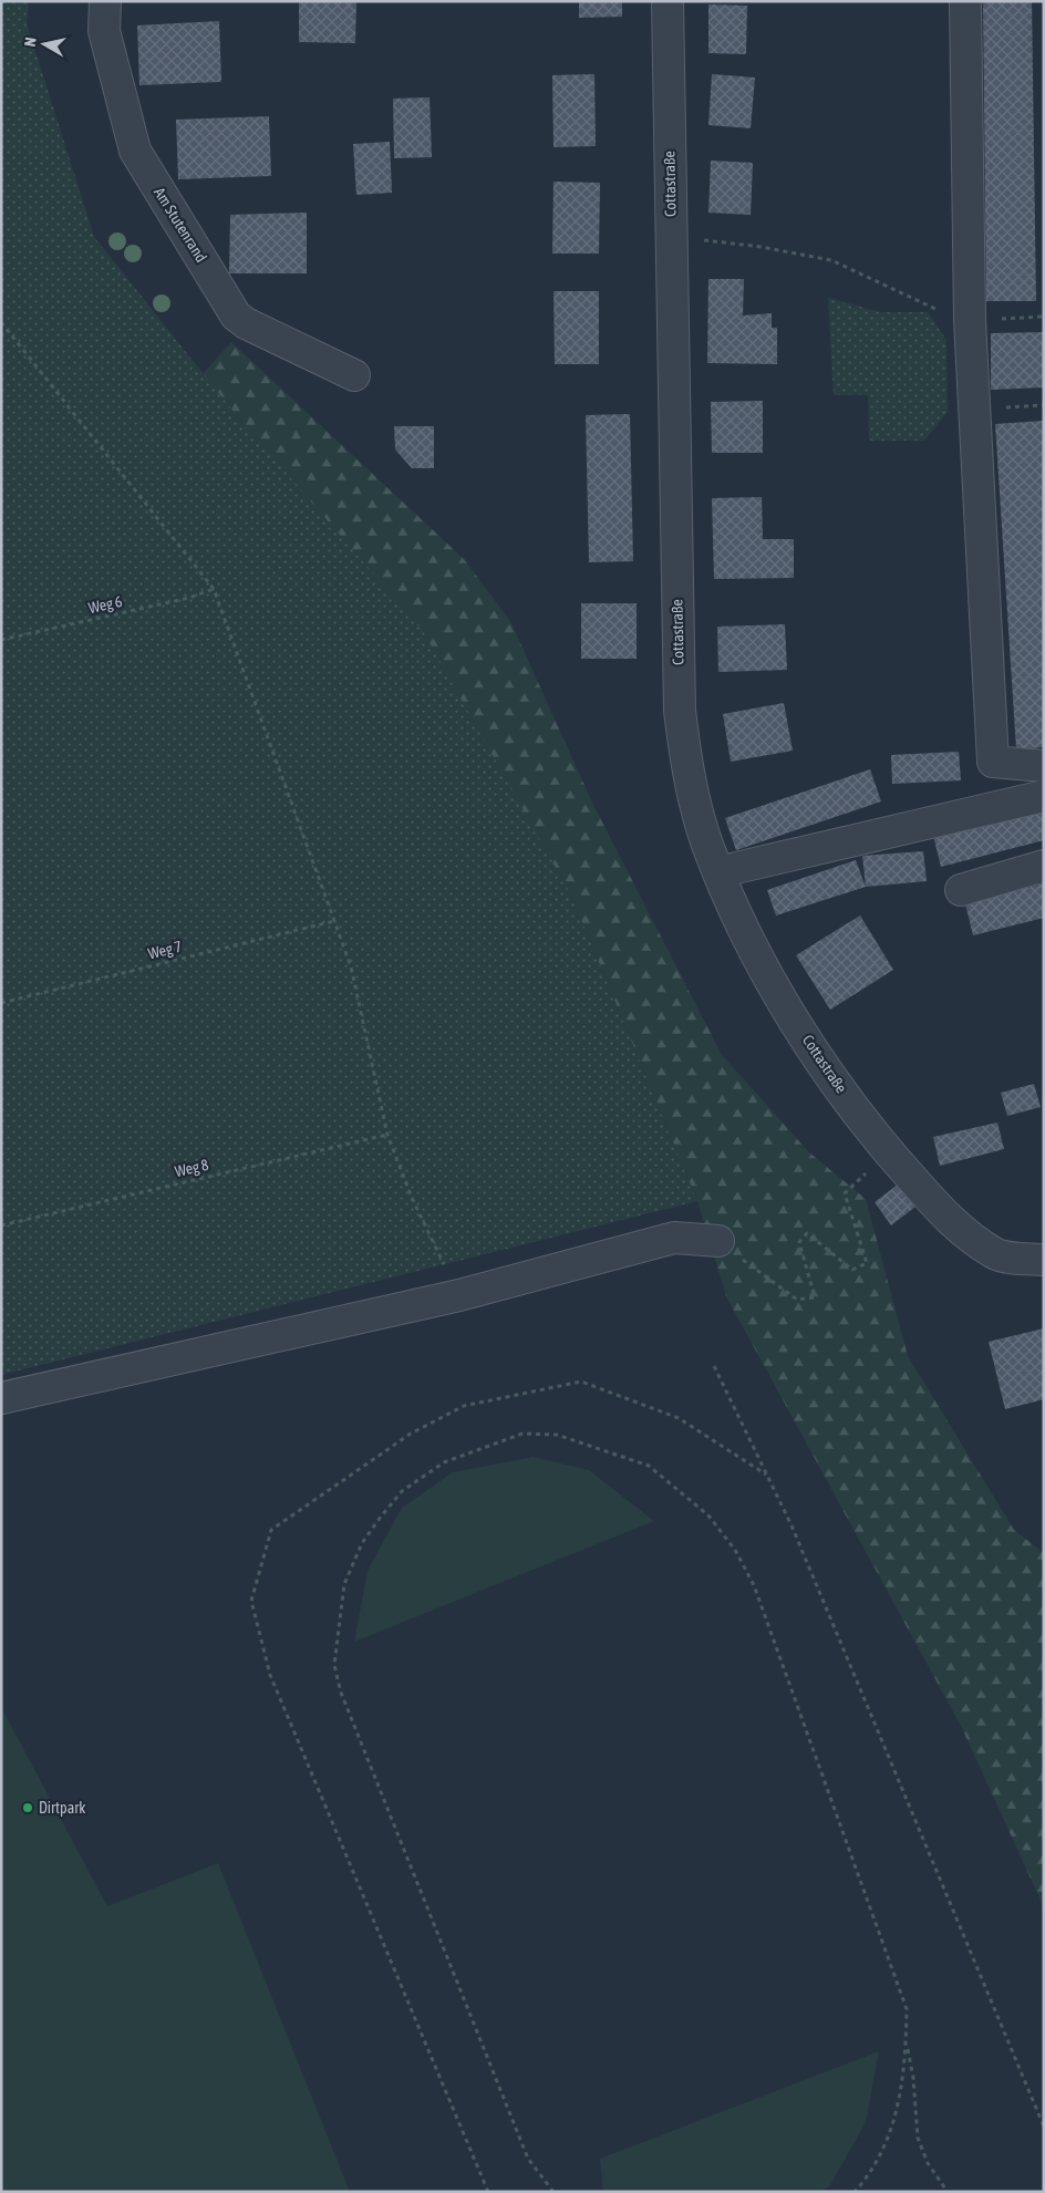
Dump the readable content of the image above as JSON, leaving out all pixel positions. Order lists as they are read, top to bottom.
{
  "streets": {
    "street": ["Cottastraße", "Am Stutenrand"],
    "path": ["Weg 6", "Weg 7", "Weg 8"]
  },
  "places": ["Dirtpark"],
  "north": "left"
}
